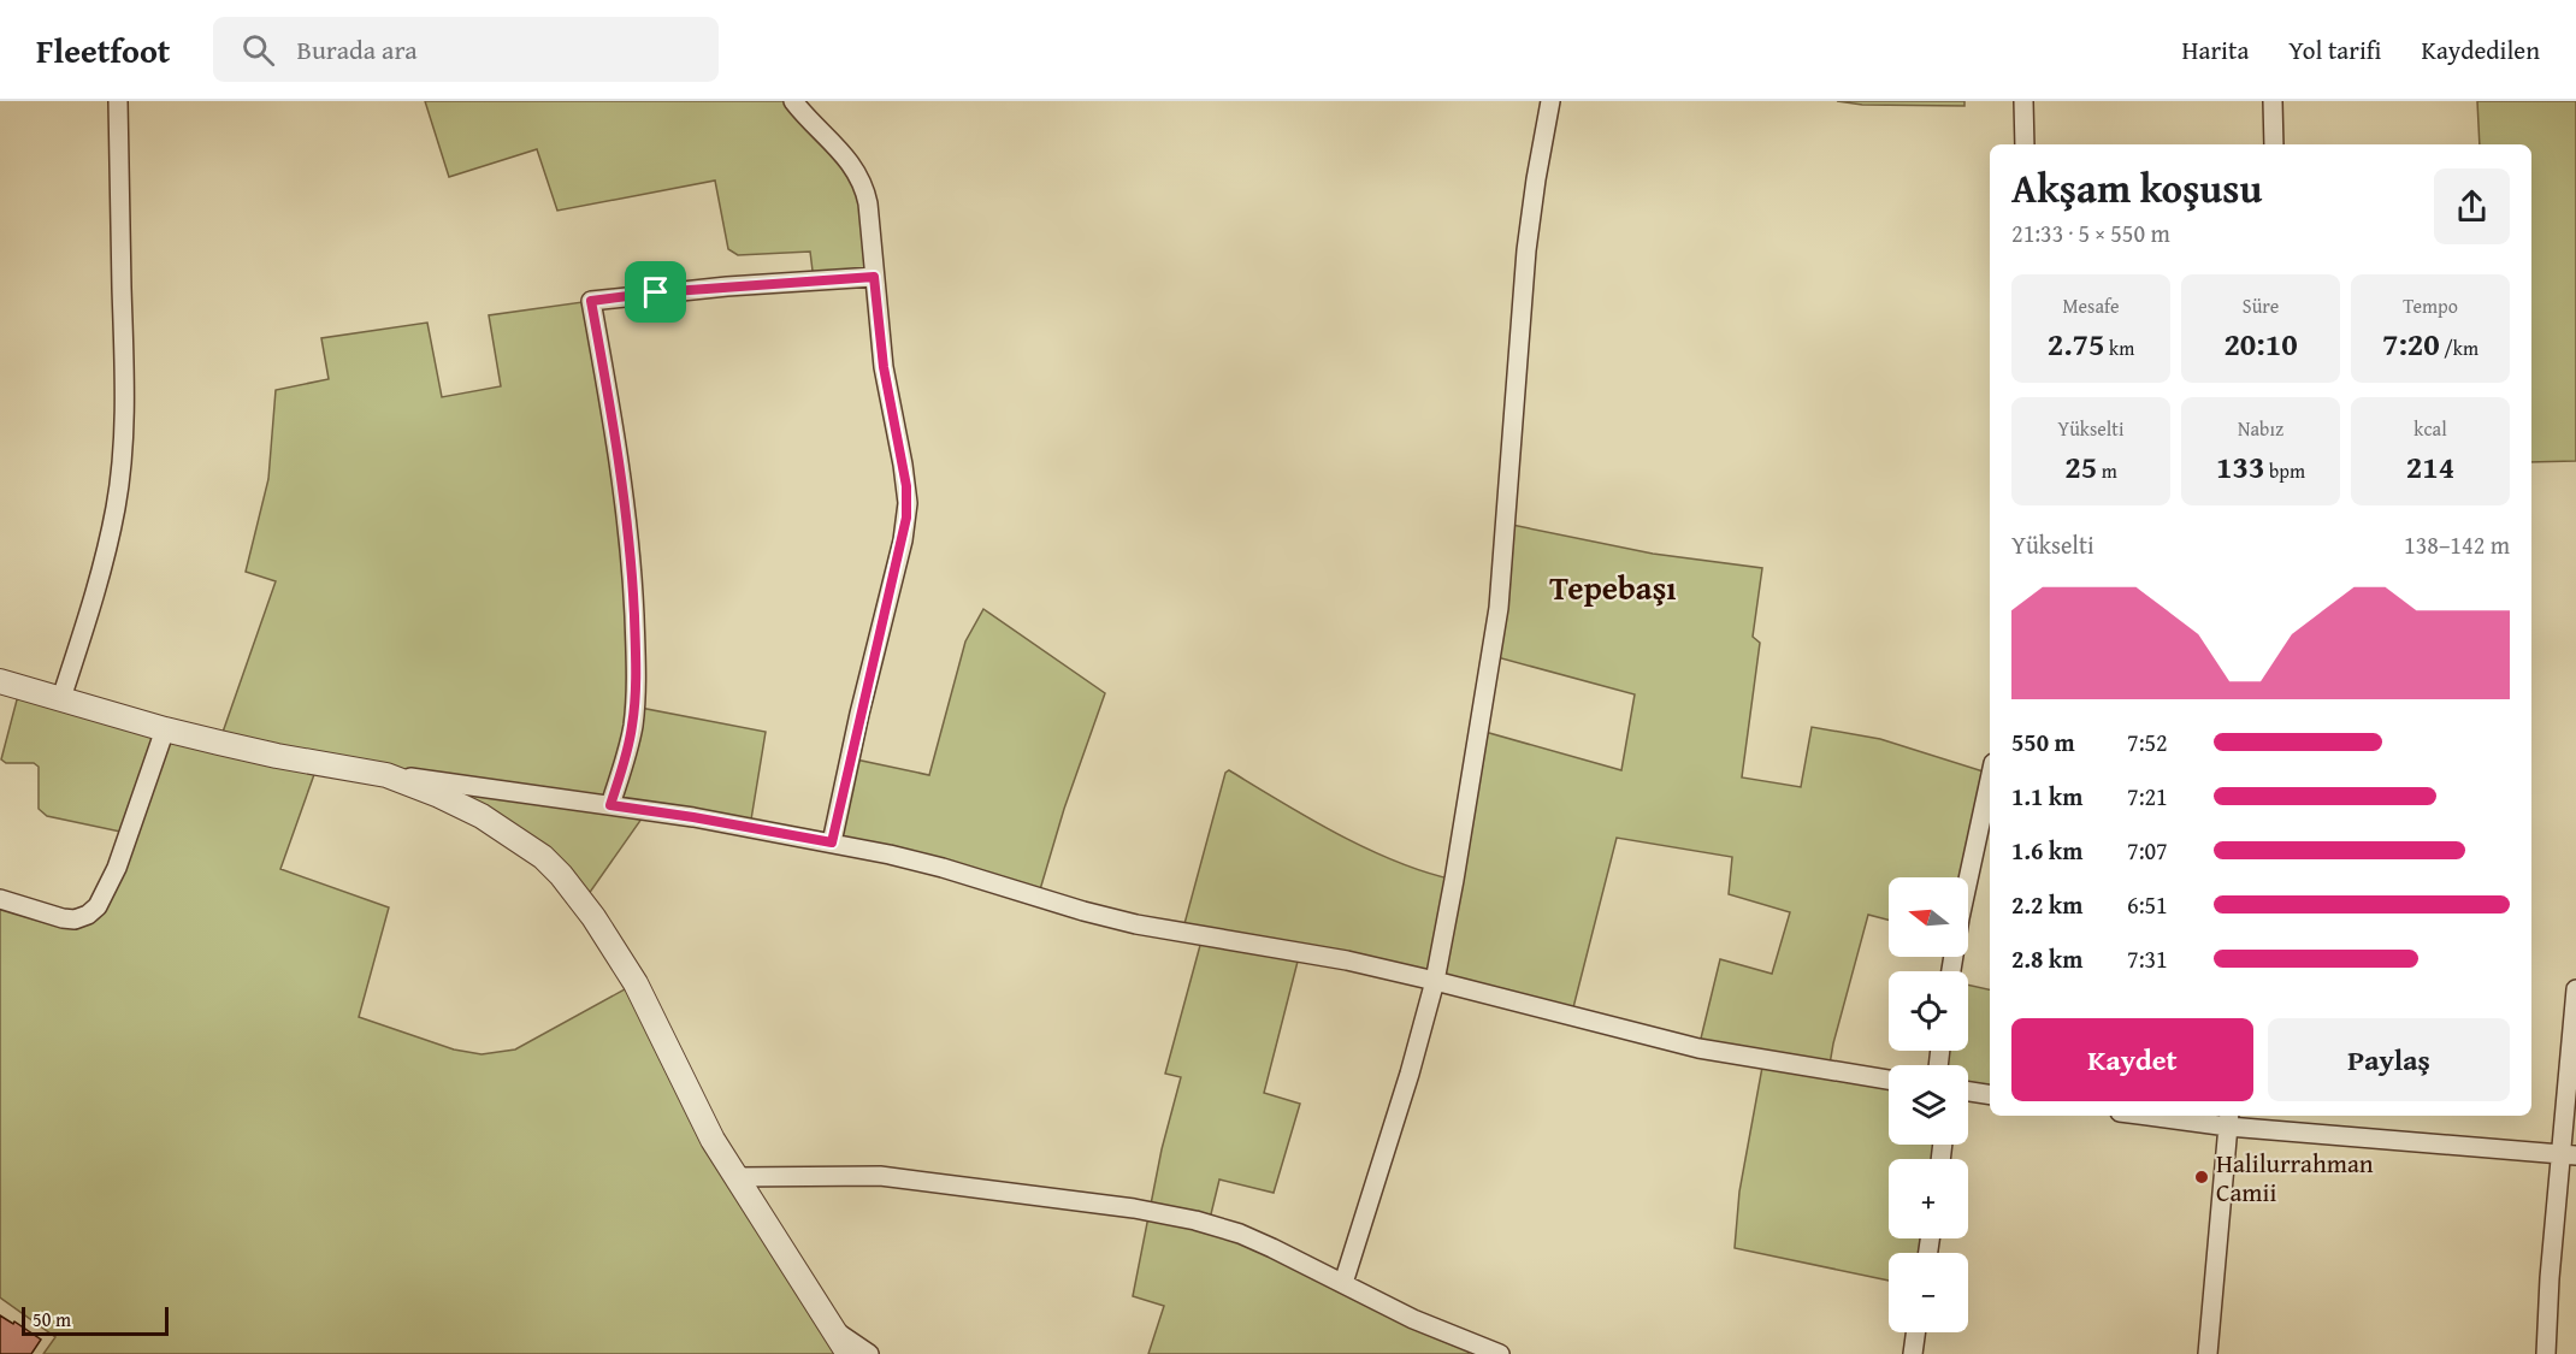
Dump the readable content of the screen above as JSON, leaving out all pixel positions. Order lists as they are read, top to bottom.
{
  "districts": ["Tepebaşı"],
  "places": ["Halilurrahman Camii"],
  "scale_bar": "50 m",
  "north": "left",
  "page": {
    "header": "Fleetfoot",
    "search": "Burada ara",
    "nav": ["Harita", "Yol tarifi", "Kaydedilen"],
    "heading": ["Akşam koşusu", "21:33 · 5 × 550 m"],
    "stats": [
      ["Mesafe", "2.75 km"],
      ["Süre", "20:10"],
      ["Tempo", "7:20 /km"],
      ["Yükselti", "25 m"],
      ["Nabız", "133 bpm"],
      ["kcal", "214"]
    ],
    "chart": ["Yükselti", "138–142 m"],
    "list": [
      {
        "name": "550 m",
        "note": "7:52"
      },
      {
        "name": "1.1 km",
        "note": "7:21"
      },
      {
        "name": "1.6 km",
        "note": "7:07"
      },
      {
        "name": "2.2 km",
        "note": "6:51"
      },
      {
        "name": "2.8 km",
        "note": "7:31"
      }
    ],
    "map_buttons": ["+", "−"],
    "buttons": ["Kaydet", "Paylaş"],
    "scale": "50 m"
  }
}
